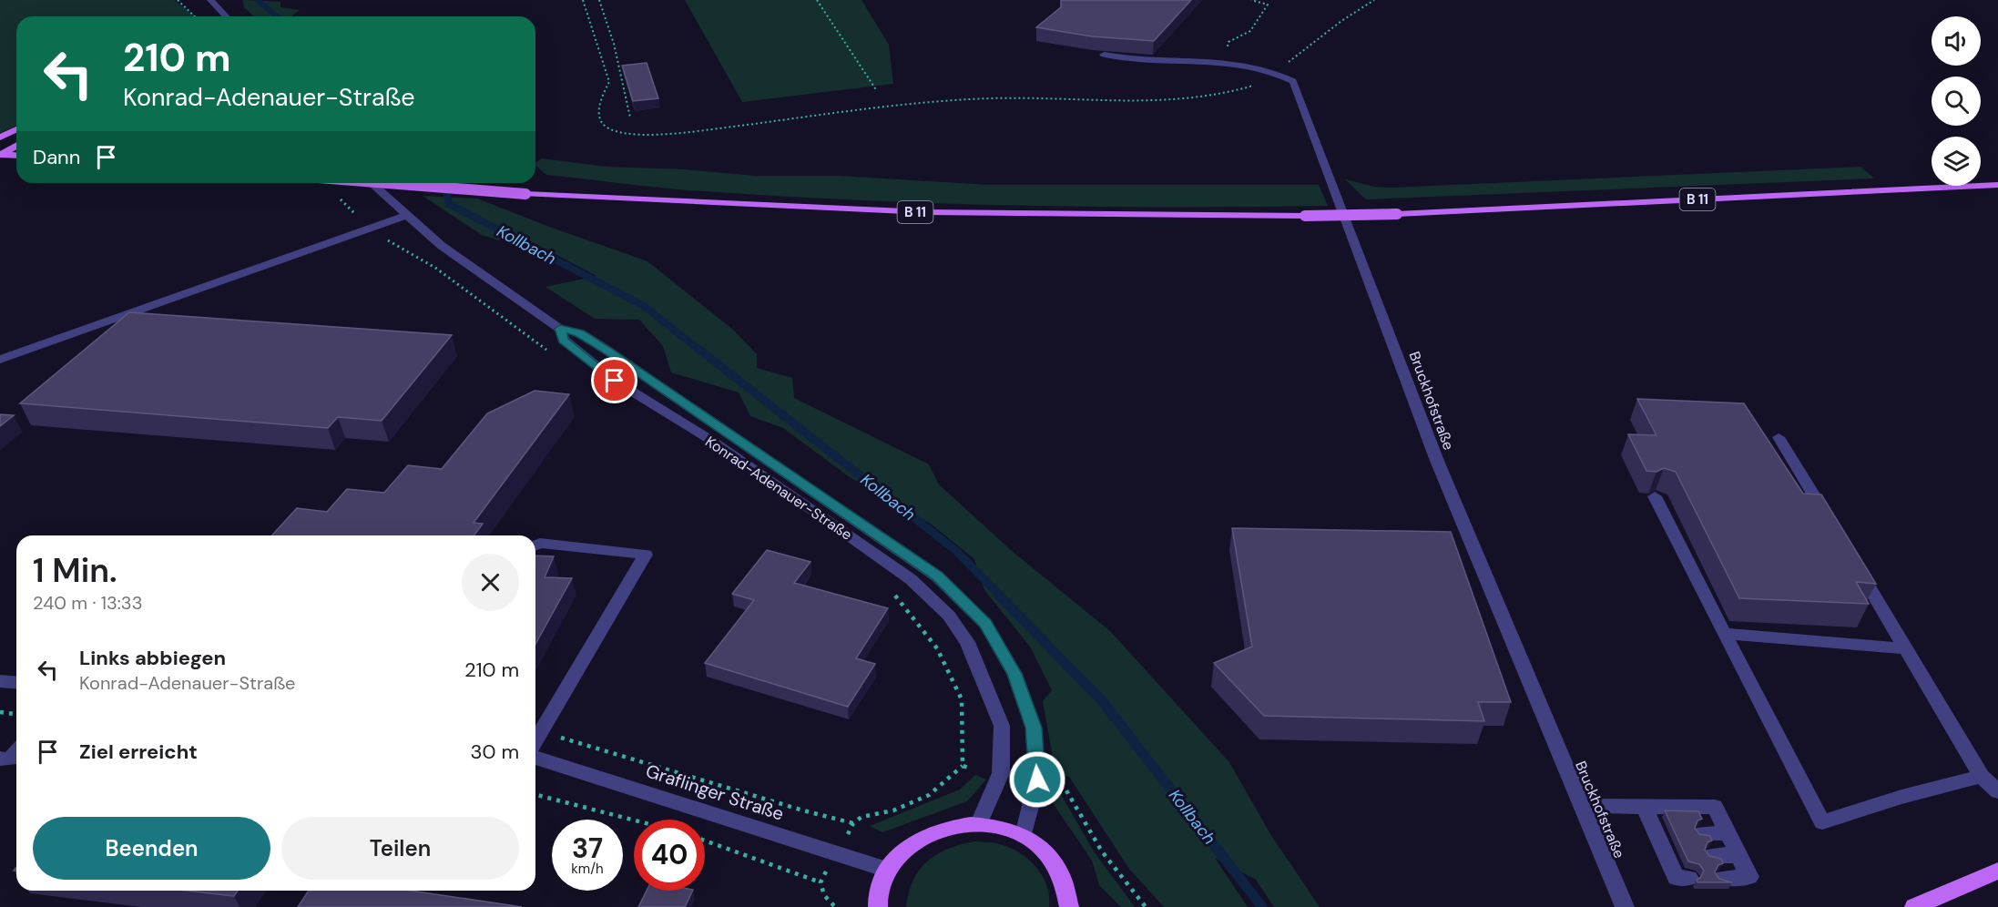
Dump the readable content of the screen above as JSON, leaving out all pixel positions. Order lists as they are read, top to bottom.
{
  "streets": {
    "main road": ["B 11"],
    "street": ["Bruckhofstraße", "Konrad-Adenauer-Straße", "Graflinger Straße"]
  },
  "water": ["Kollbach"],
  "page": {
    "turn": ["210 m", "Konrad-Adenauer-Straße"],
    "then": "Dann",
    "heading": ["1 Min.", "240 m · 13:33"],
    "list": [
      {
        "name": "Links abbiegen",
        "note": "Konrad-Adenauer-Straße",
        "value": "210 m"
      },
      {
        "name": "Ziel erreicht",
        "value": "30 m"
      }
    ],
    "buttons": ["Beenden", "Teilen"],
    "speed": "37 km/h",
    "limit": "40"
  }
}
